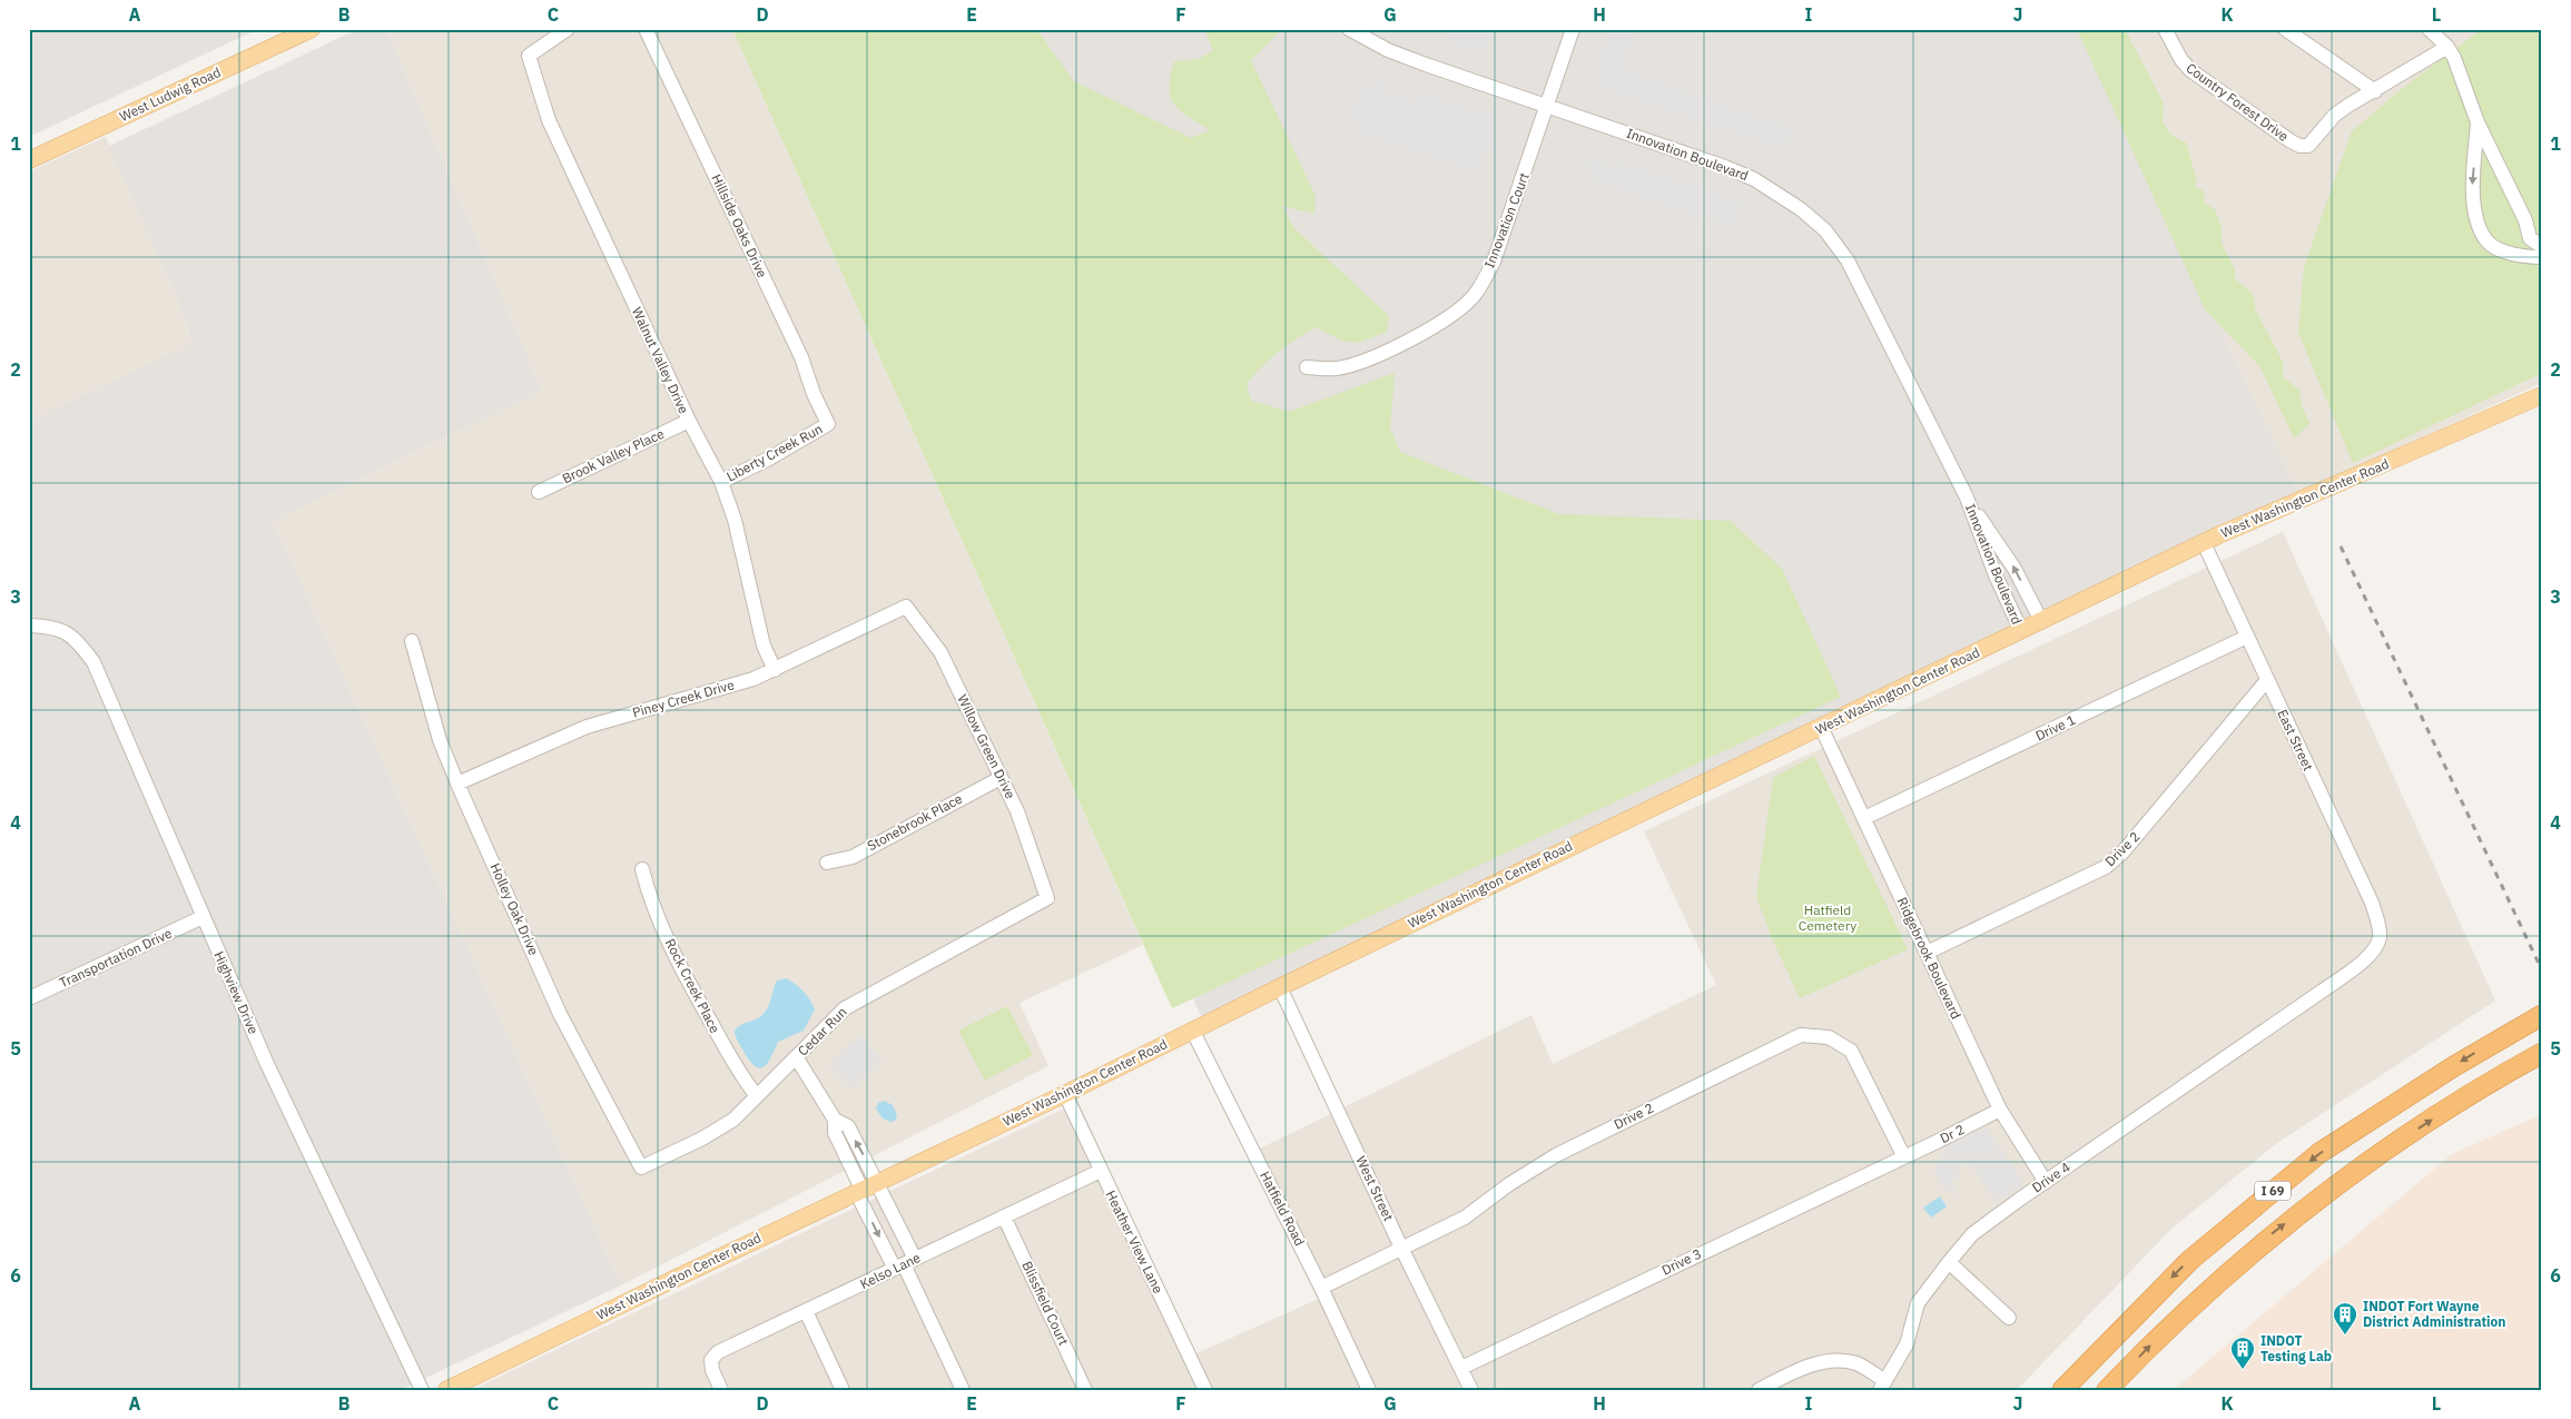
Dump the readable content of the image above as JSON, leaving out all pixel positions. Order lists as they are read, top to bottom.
{
  "streets": {
    "highway": ["I 69"],
    "main road": ["West Ludwig Road", "West Washington Center Road"],
    "street": [
      "Country Forest Drive",
      "Innovation Boulevard",
      "Innovation Court",
      "Hillside Oaks Drive",
      "Walnut Valley Drive",
      "Liberty Creek Run",
      "Brook Valley Place",
      "Piney Creek Drive",
      "Drive 1",
      "East Street",
      "Willow Green Drive",
      "Stonebrook Place",
      "Drive 2",
      "Holley Oak Drive",
      "Transportation Drive",
      "Ridgebrook Boulevard",
      "Rock Creek Place",
      "Highview Drive",
      "Cedar Run",
      "Dr 2",
      "Drive 4",
      "West Street",
      "Hatfield Road",
      "Heather View Lane",
      "Drive 3",
      "Kelso Lane",
      "Blissfield Court"
    ]
  },
  "crossings": [
    ["Innovation Boulevard", "Innovation Court"],
    ["Innovation Boulevard", "West Washington Center Road"],
    ["Hillside Oaks Drive", "Liberty Creek Run"],
    ["Walnut Valley Drive", "Liberty Creek Run"],
    ["Walnut Valley Drive", "Brook Valley Place"],
    ["Walnut Valley Drive", "Piney Creek Drive"],
    ["West Washington Center Road", "East Street"],
    ["West Washington Center Road", "Ridgebrook Boulevard"],
    ["West Washington Center Road", "West Street"],
    ["West Washington Center Road", "Hatfield Road"],
    ["West Washington Center Road", "Heather View Lane"],
    ["Piney Creek Drive", "Willow Green Drive"],
    ["Piney Creek Drive", "Holley Oak Drive"],
    ["Drive 1", "East Street"],
    ["Drive 1", "Ridgebrook Boulevard"],
    ["East Street", "Drive 2"],
    ["East Street", "Drive 4"],
    ["Willow Green Drive", "Stonebrook Place"],
    ["Willow Green Drive", "Cedar Run"],
    ["Drive 2", "Ridgebrook Boulevard"],
    ["Drive 2", "Dr 2"],
    ["Drive 2", "West Street"],
    ["Drive 2", "Hatfield Road"],
    ["Drive 2", "Drive 3"],
    ["Holley Oak Drive", "Cedar Run"],
    ["Transportation Drive", "Highview Drive"],
    ["Ridgebrook Boulevard", "Dr 2"],
    ["Ridgebrook Boulevard", "Drive 4"],
    ["Rock Creek Place", "Cedar Run"],
    ["Dr 2", "Drive 3"],
    ["West Street", "Drive 3"],
    ["Heather View Lane", "Kelso Lane"],
    ["Kelso Lane", "Blissfield Court"]
  ],
  "parks": ["Hatfield Cemetery"],
  "places": {
    "building": ["INDOT Fort Wayne District Administration", "INDOT Testing Lab"]
  },
  "grid": {
    "columns": [
      "A",
      "B",
      "C",
      "D",
      "E",
      "F",
      "G",
      "H",
      "I",
      "J",
      "K",
      "L"
    ],
    "rows": [
      "1",
      "2",
      "3",
      "4",
      "5",
      "6"
    ]
  }
}
